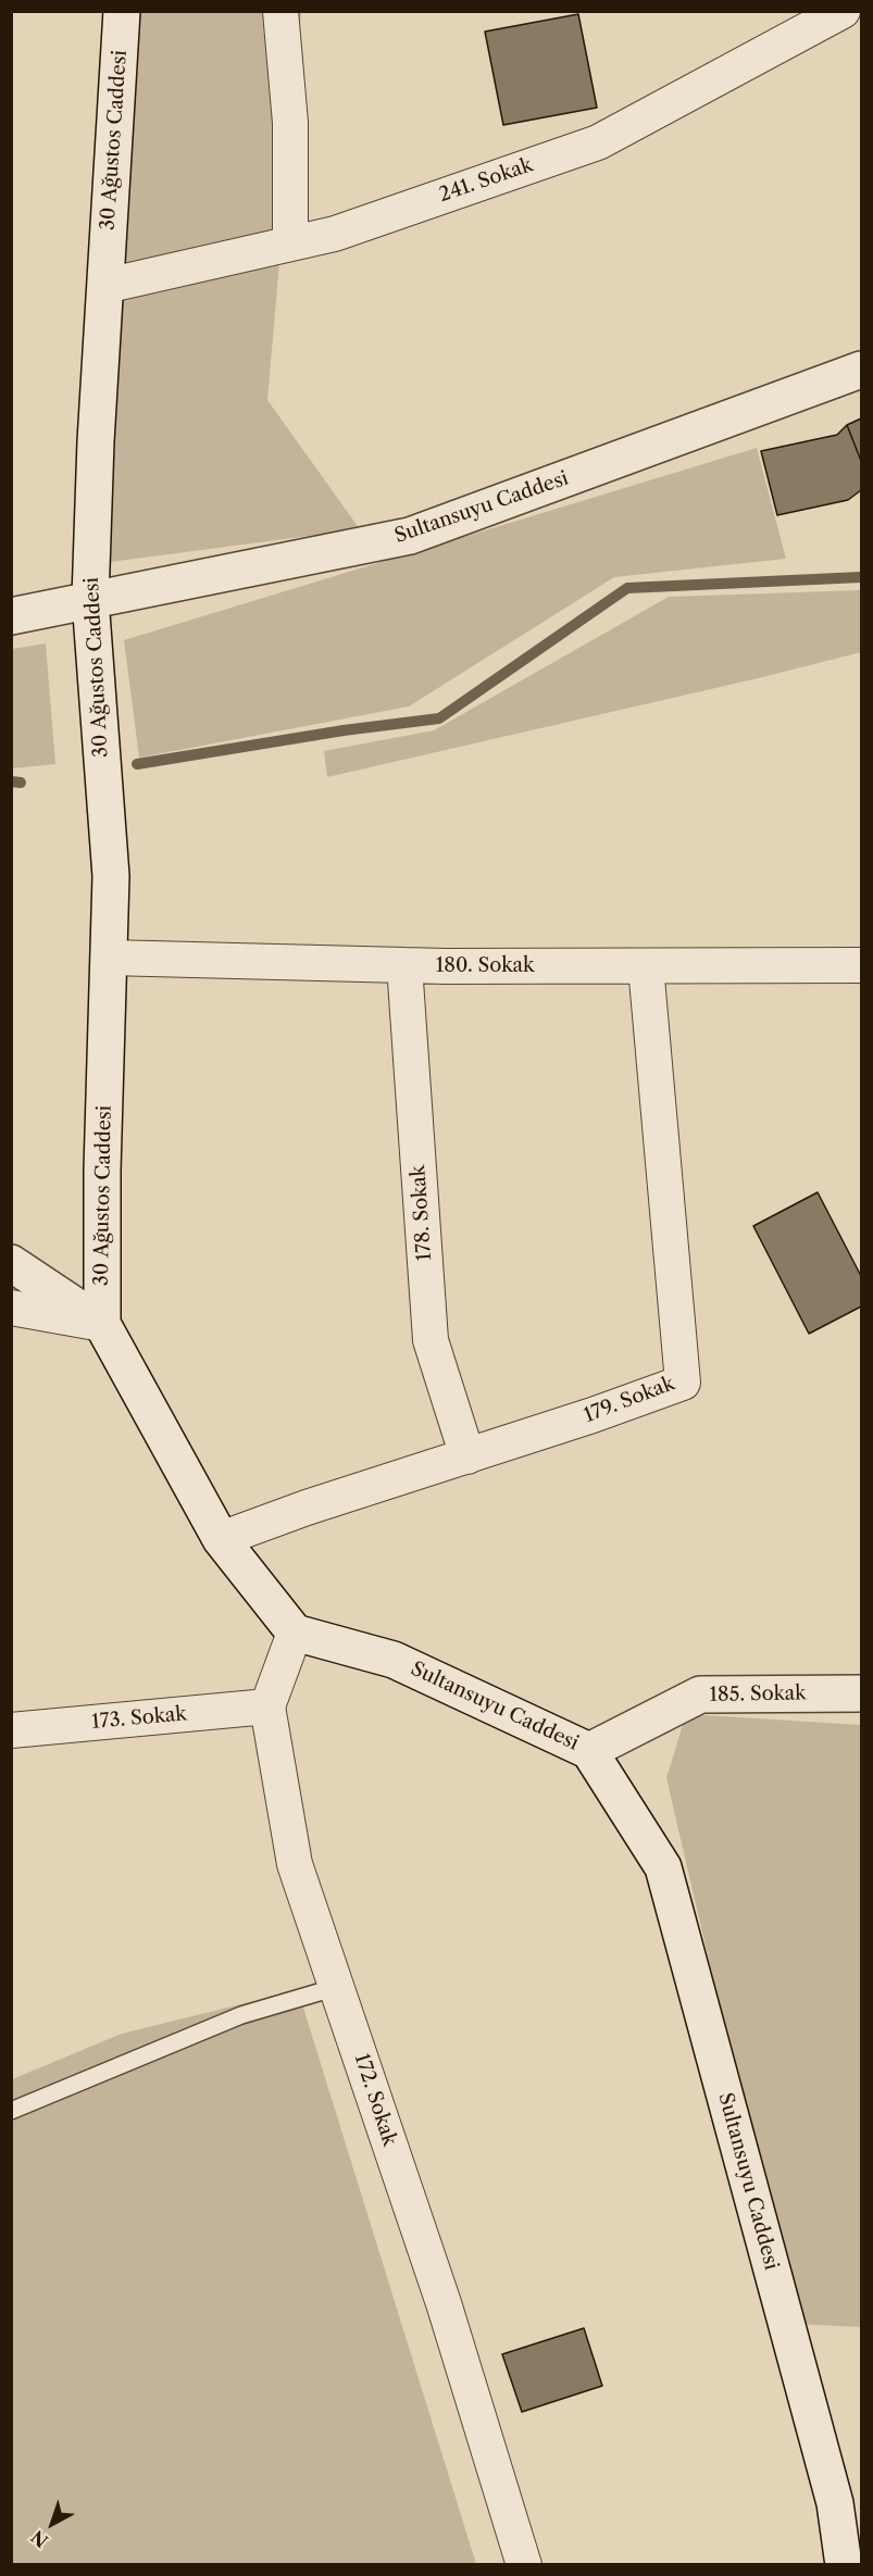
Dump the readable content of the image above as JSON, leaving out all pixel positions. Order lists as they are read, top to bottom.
{
  "streets": {
    "main road": ["30 Ağustos Caddesi", "Sultansuyu Caddesi", "185. Sokak"],
    "street": [
      "241. Sokak",
      "180. Sokak",
      "178. Sokak",
      "179. Sokak",
      "173. Sokak",
      "172. Sokak"
    ]
  },
  "crossings": [
    ["30 Ağustos Caddesi", "241. Sokak"],
    ["30 Ağustos Caddesi", "Sultansuyu Caddesi"],
    ["30 Ağustos Caddesi", "180. Sokak"],
    ["Sultansuyu Caddesi", "185. Sokak"],
    ["180. Sokak", "178. Sokak"],
    ["180. Sokak", "179. Sokak"],
    ["178. Sokak", "179. Sokak"],
    ["173. Sokak", "172. Sokak"]
  ],
  "north": "bottom left"
}
